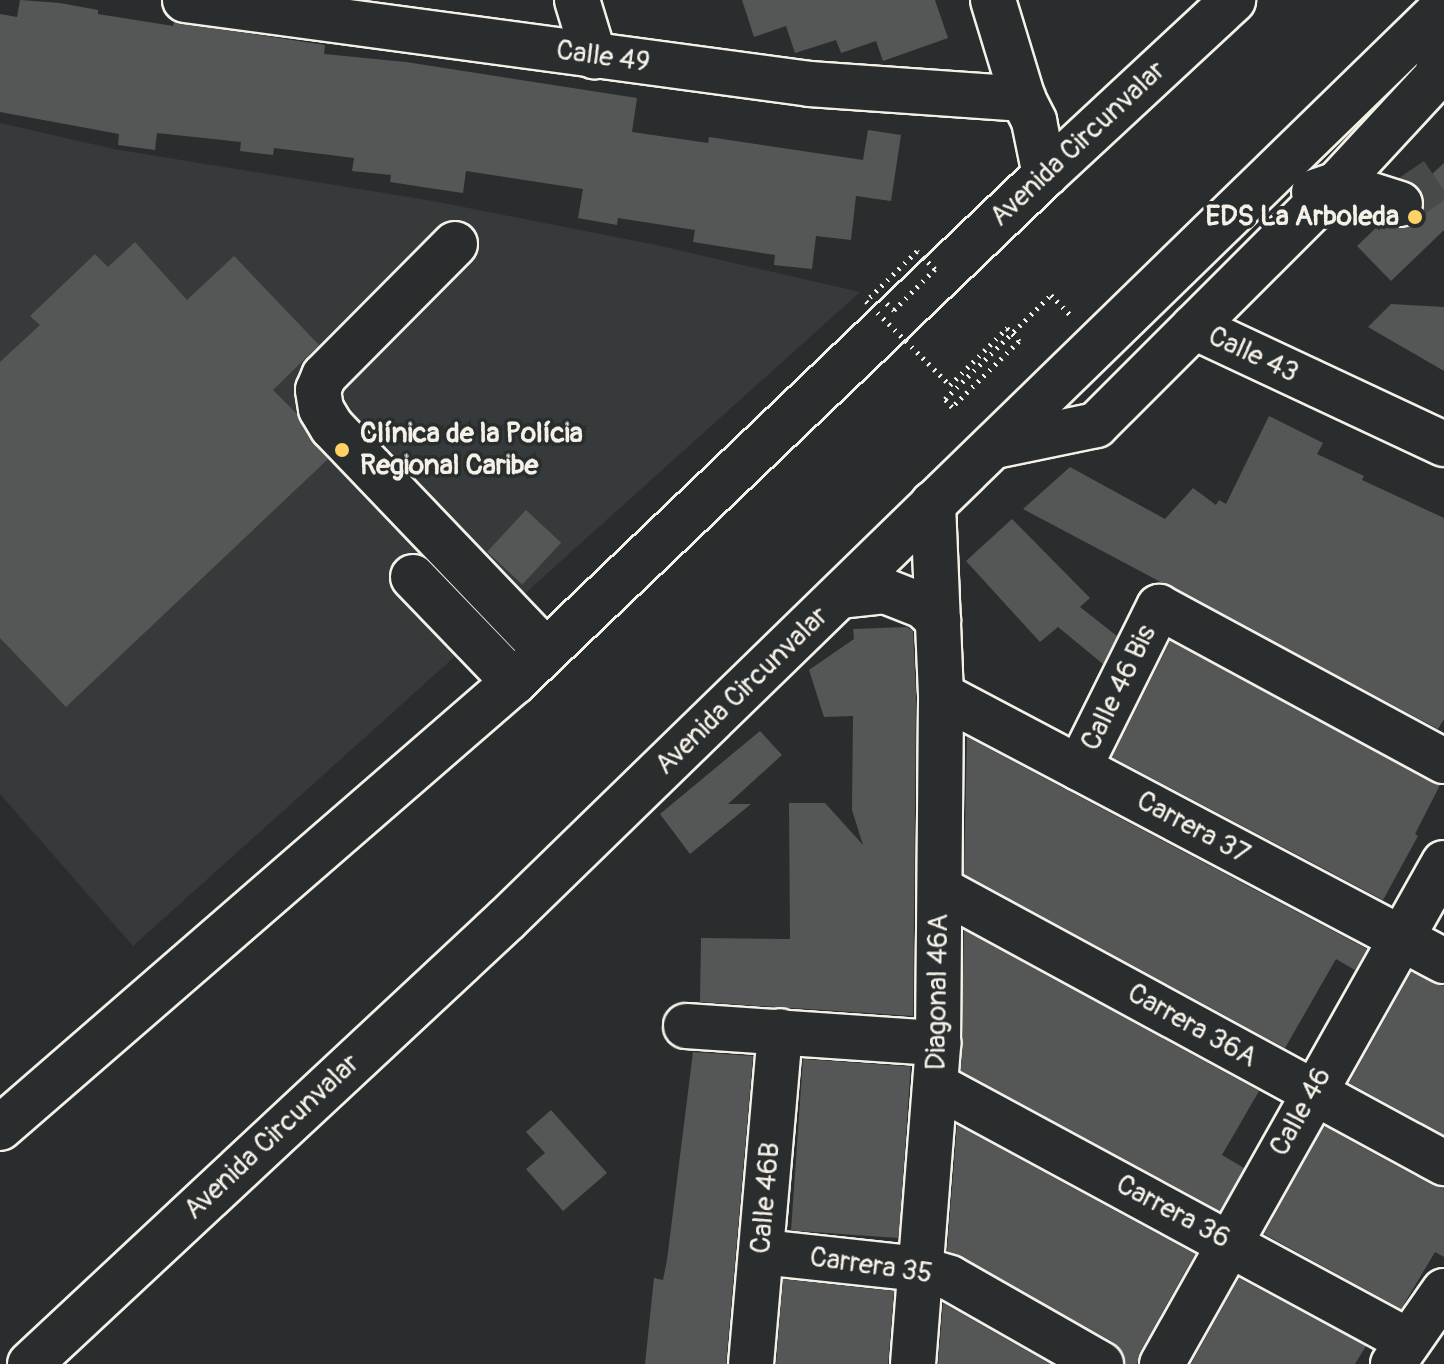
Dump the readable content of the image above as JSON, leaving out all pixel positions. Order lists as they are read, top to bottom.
{
  "streets": {
    "main road": [
      "Calle 49",
      "Avenida Circunvalar",
      "Calle 43",
      "Calle 46 Bis",
      "Carrera 37",
      "Diagonal 46A",
      "Carrera 36A",
      "Calle 46",
      "Calle 46B",
      "Carrera 36",
      "Carrera 35"
    ]
  },
  "crossings": [
    ["Calle 49", "Avenida Circunvalar"],
    ["Avenida Circunvalar", "Calle 43"],
    ["Avenida Circunvalar", "Diagonal 46A"],
    ["Calle 46 Bis", "Carrera 37"],
    ["Carrera 37", "Diagonal 46A"],
    ["Carrera 37", "Calle 46"],
    ["Diagonal 46A", "Carrera 36A"],
    ["Diagonal 46A", "Carrera 36"],
    ["Diagonal 46A", "Carrera 35"],
    ["Carrera 36A", "Calle 46"],
    ["Calle 46", "Carrera 36"],
    ["Calle 46B", "Carrera 36"],
    ["Calle 46B", "Carrera 35"]
  ],
  "places": ["EDS La Arboleda", "Clínica de la Polícia Regional Caribe"]
}
